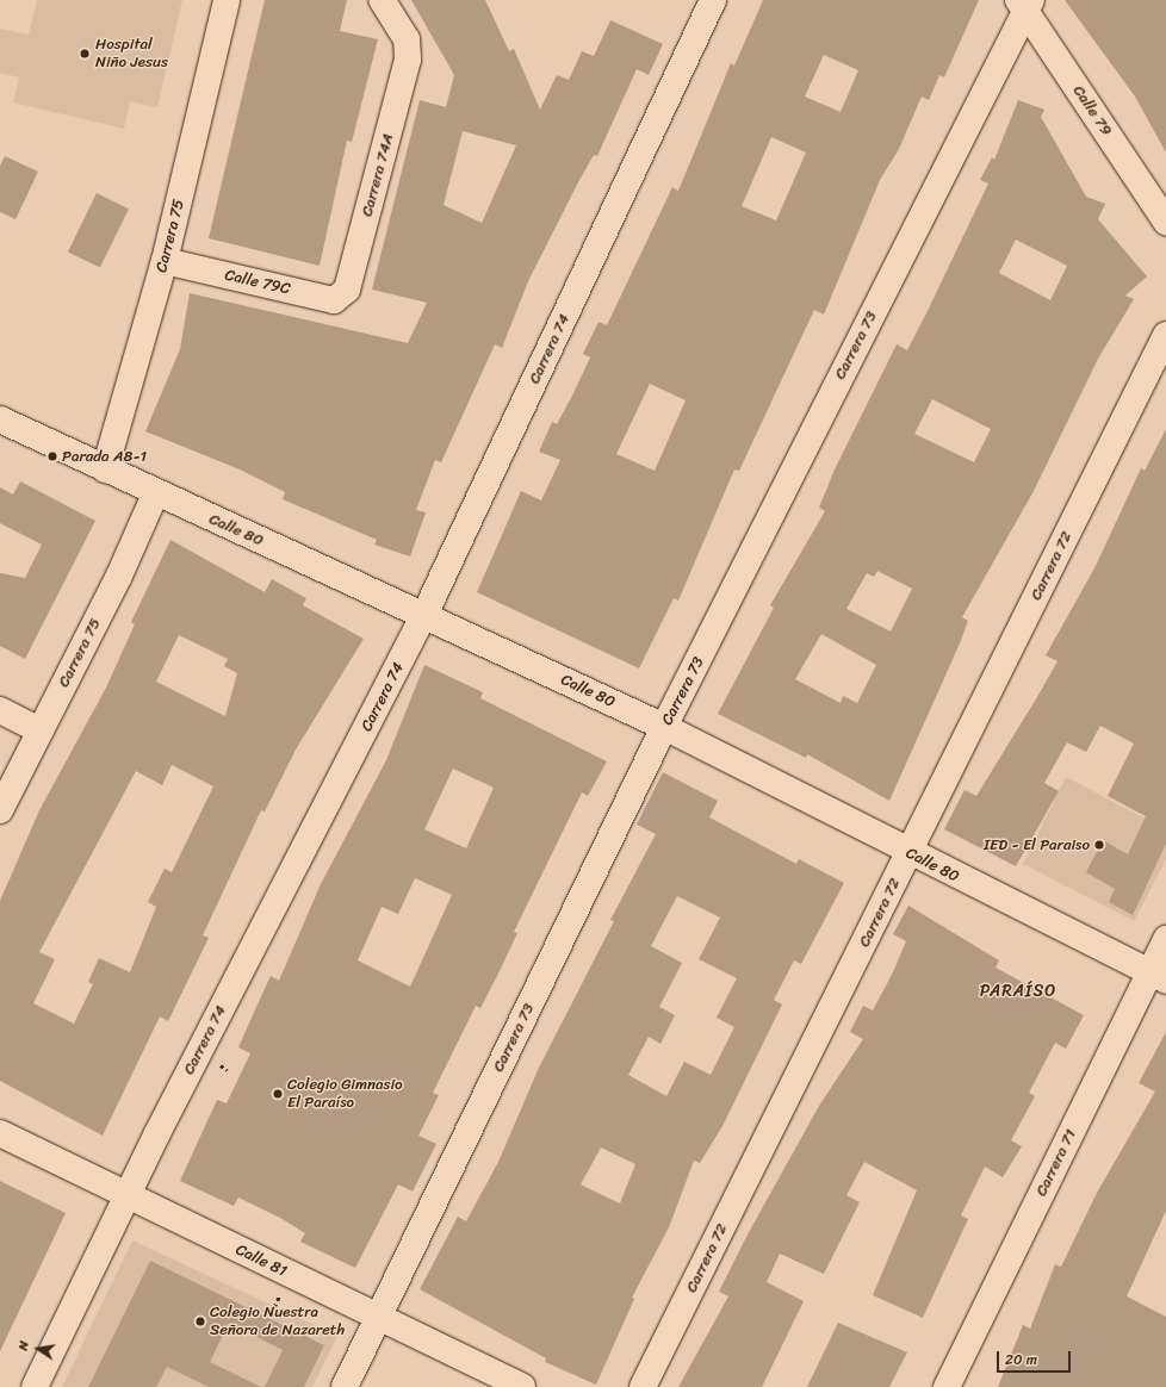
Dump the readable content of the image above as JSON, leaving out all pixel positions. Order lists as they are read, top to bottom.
{
  "streets": {
    "street": [
      "Calle 79",
      "Carrera 74A",
      "Carrera 75",
      "Calle 79C",
      "Carrera 73",
      "Carrera 74",
      "Calle 80",
      "Carrera 72",
      "Carrera 71",
      "Calle 81"
    ]
  },
  "crossings": [
    ["Calle 79", "Carrera 73"],
    ["Carrera 74A", "Calle 79C"],
    ["Carrera 75", "Calle 79C"],
    ["Carrera 75", "Calle 80"],
    ["Carrera 73", "Calle 80"],
    ["Carrera 73", "Calle 81"],
    ["Carrera 74", "Calle 80"],
    ["Carrera 74", "Calle 81"],
    ["Calle 80", "Carrera 72"],
    ["Calle 80", "Carrera 71"]
  ],
  "districts": ["PARAÍSO"],
  "places": [
    "Hospital Niño Jesus",
    "Parada A8-1",
    "IED - El Paraiso",
    "Colegio Gimnasio El Paraíso",
    "Colegio Nuestra Señora de Nazareth"
  ],
  "scale_bar": "20 m",
  "north": "left"
}
